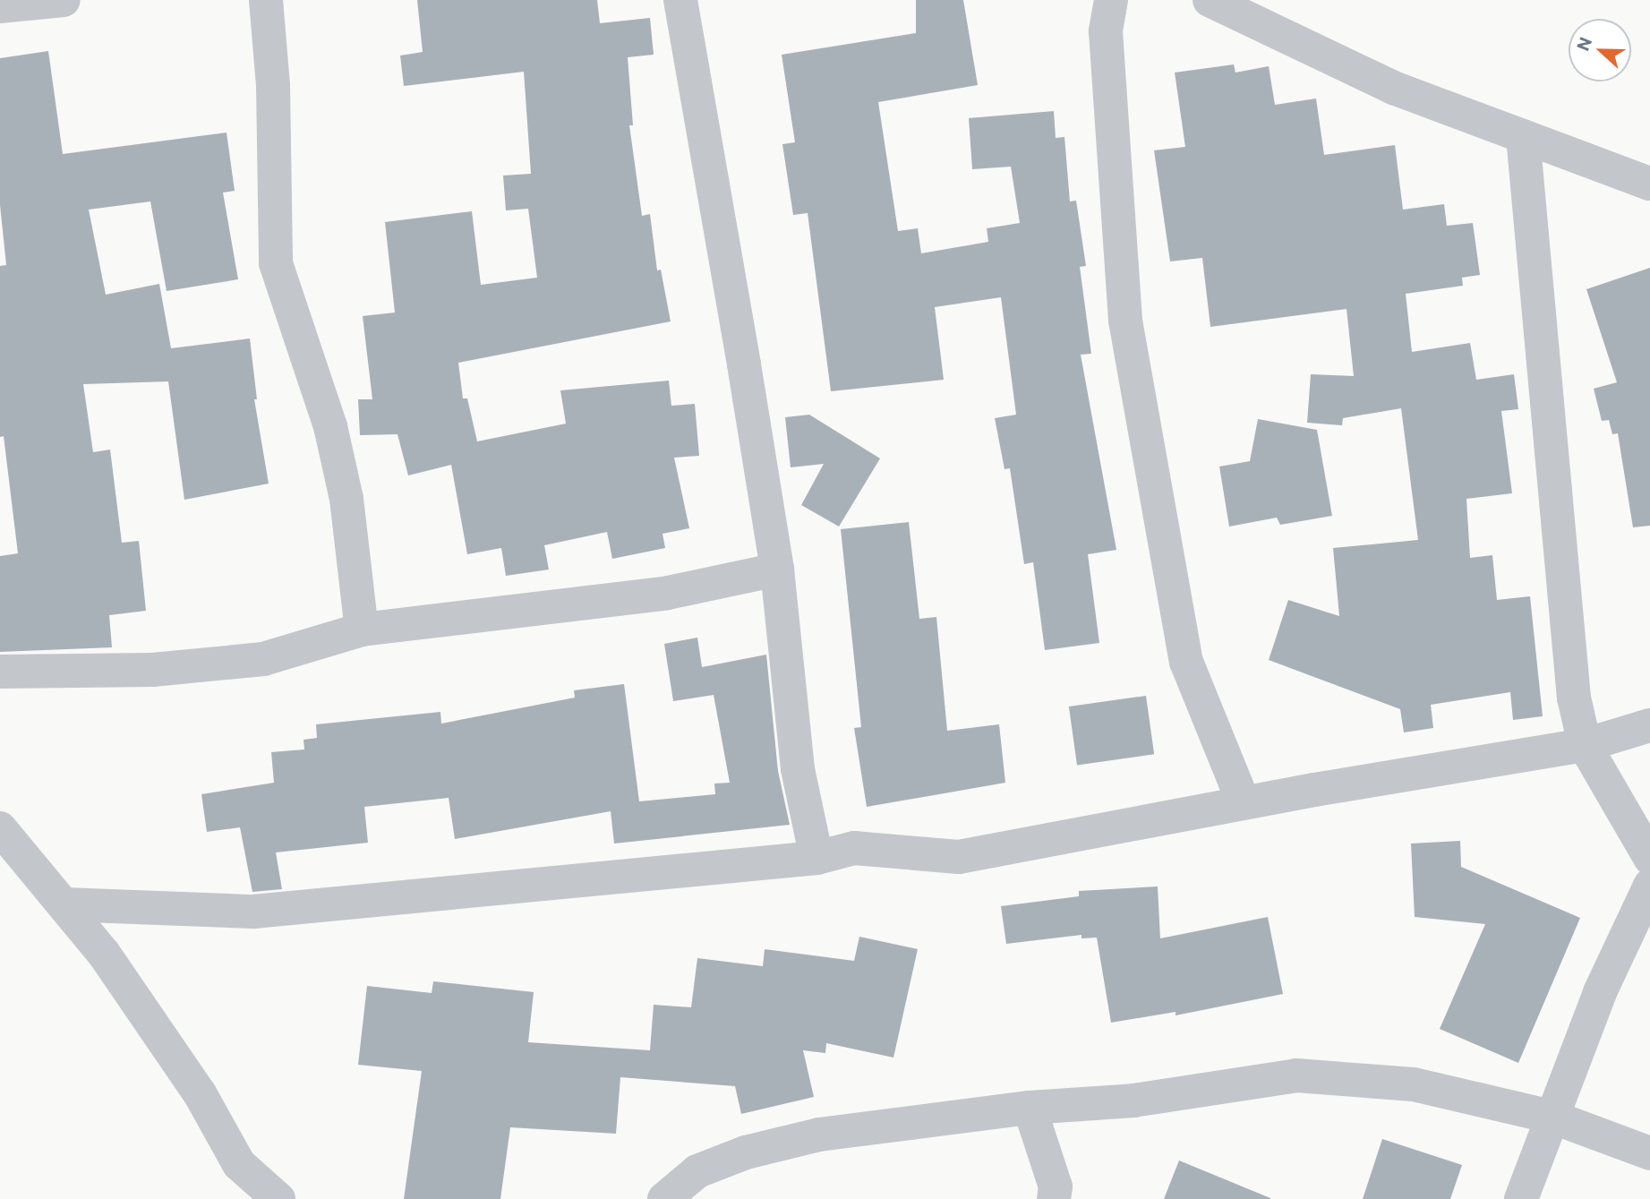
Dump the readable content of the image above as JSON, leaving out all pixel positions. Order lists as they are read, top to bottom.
{
  "north": "left"
}
